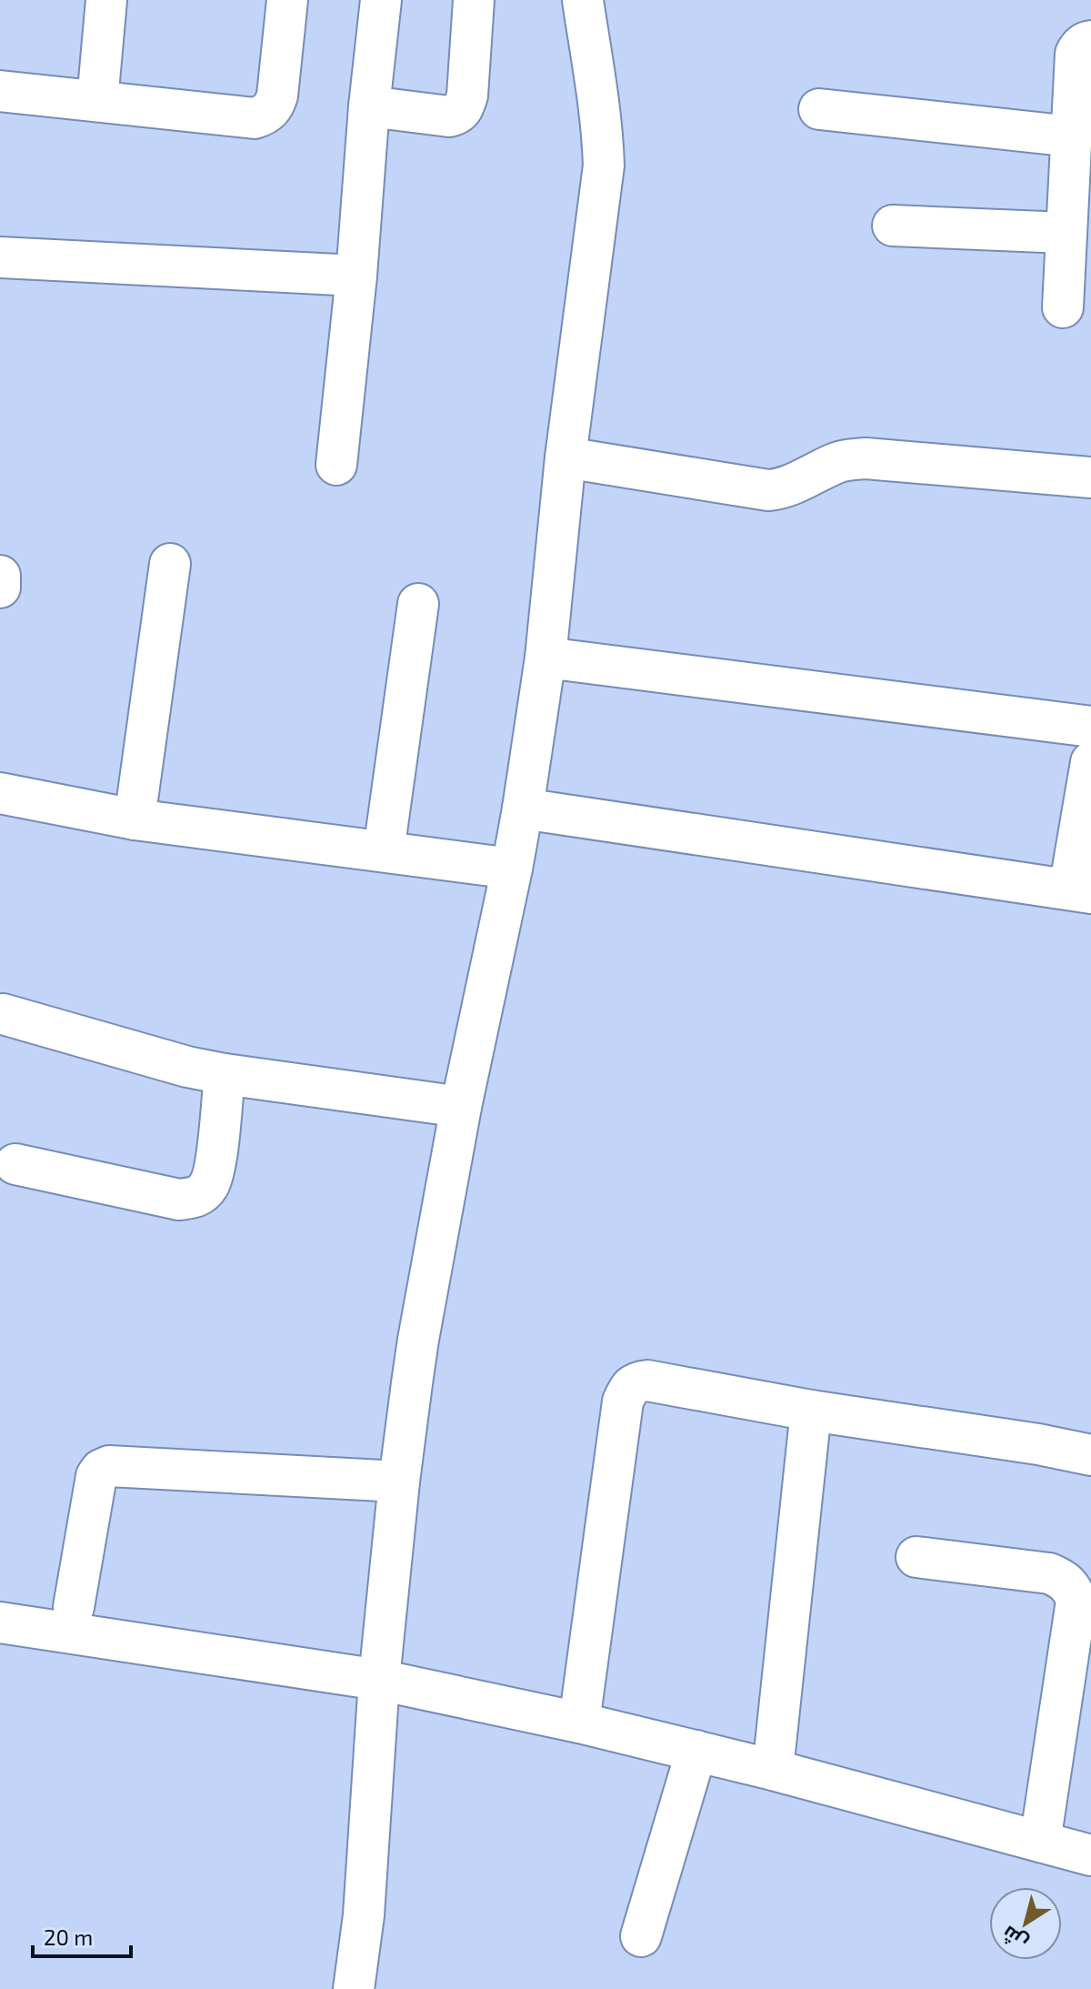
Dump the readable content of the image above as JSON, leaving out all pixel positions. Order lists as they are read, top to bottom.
{
  "scale_bar": "20 m",
  "north": "bottom left"
}
